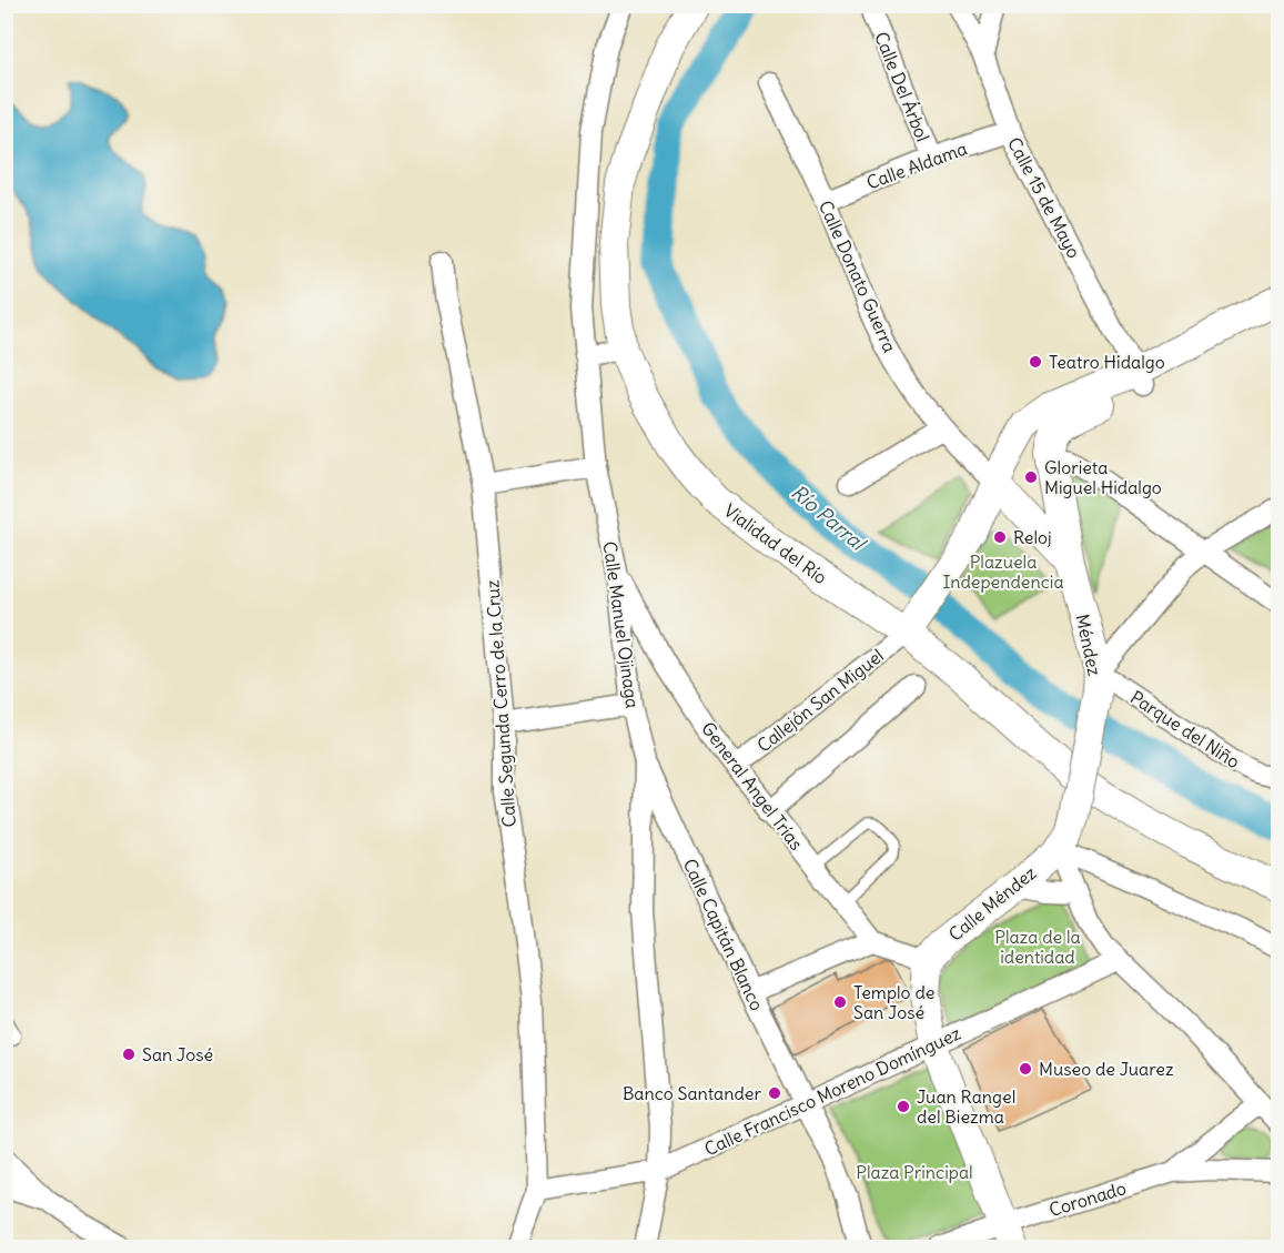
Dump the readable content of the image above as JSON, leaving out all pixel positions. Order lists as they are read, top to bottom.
{
  "streets": {
    "main road": ["Vialidad del Río", "Méndez", "Calle Méndez"],
    "street": [
      "Calle Del Árbol",
      "Calle Aldama",
      "Calle 15 de Mayo",
      "Calle Donato Guerra",
      "Calle Manuel Ojinaga",
      "Callejón San Miguel",
      "Calle Segunda Cerro de la Cruz",
      "Parque del Niño",
      "General Angel Trías",
      "Calle Capitán Blanco",
      "Calle Francisco Moreno Domínguez",
      "Coronado"
    ]
  },
  "crossings": [
    ["Calle Del Árbol", "Calle Aldama"],
    ["Calle Aldama", "Calle 15 de Mayo"],
    ["Calle Aldama", "Calle Donato Guerra"],
    ["Calle Donato Guerra", "Méndez"],
    ["Vialidad del Río", "Callejón San Miguel"],
    ["Calle Manuel Ojinaga", "General Angel Trías"],
    ["Calle Manuel Ojinaga", "Calle Capitán Blanco"],
    ["Calle Manuel Ojinaga", "Calle Francisco Moreno Domínguez"],
    ["Méndez", "Parque del Niño"],
    ["Callejón San Miguel", "General Angel Trías"],
    ["Calle Segunda Cerro de la Cruz", "Calle Francisco Moreno Domínguez"],
    ["Calle Capitán Blanco", "Calle Francisco Moreno Domínguez"]
  ],
  "water": ["Río Parral"],
  "parks": ["Plazuela Independencia", "Plaza de la identidad", "Plaza Principal"],
  "places": [
    "Teatro Hidalgo",
    "Glorieta Miguel Hidalgo",
    "Reloj",
    "Templo de San José",
    "San José",
    "Museo de Juarez",
    "Banco Santander",
    "Juan Rangel del Biezma"
  ]
}
